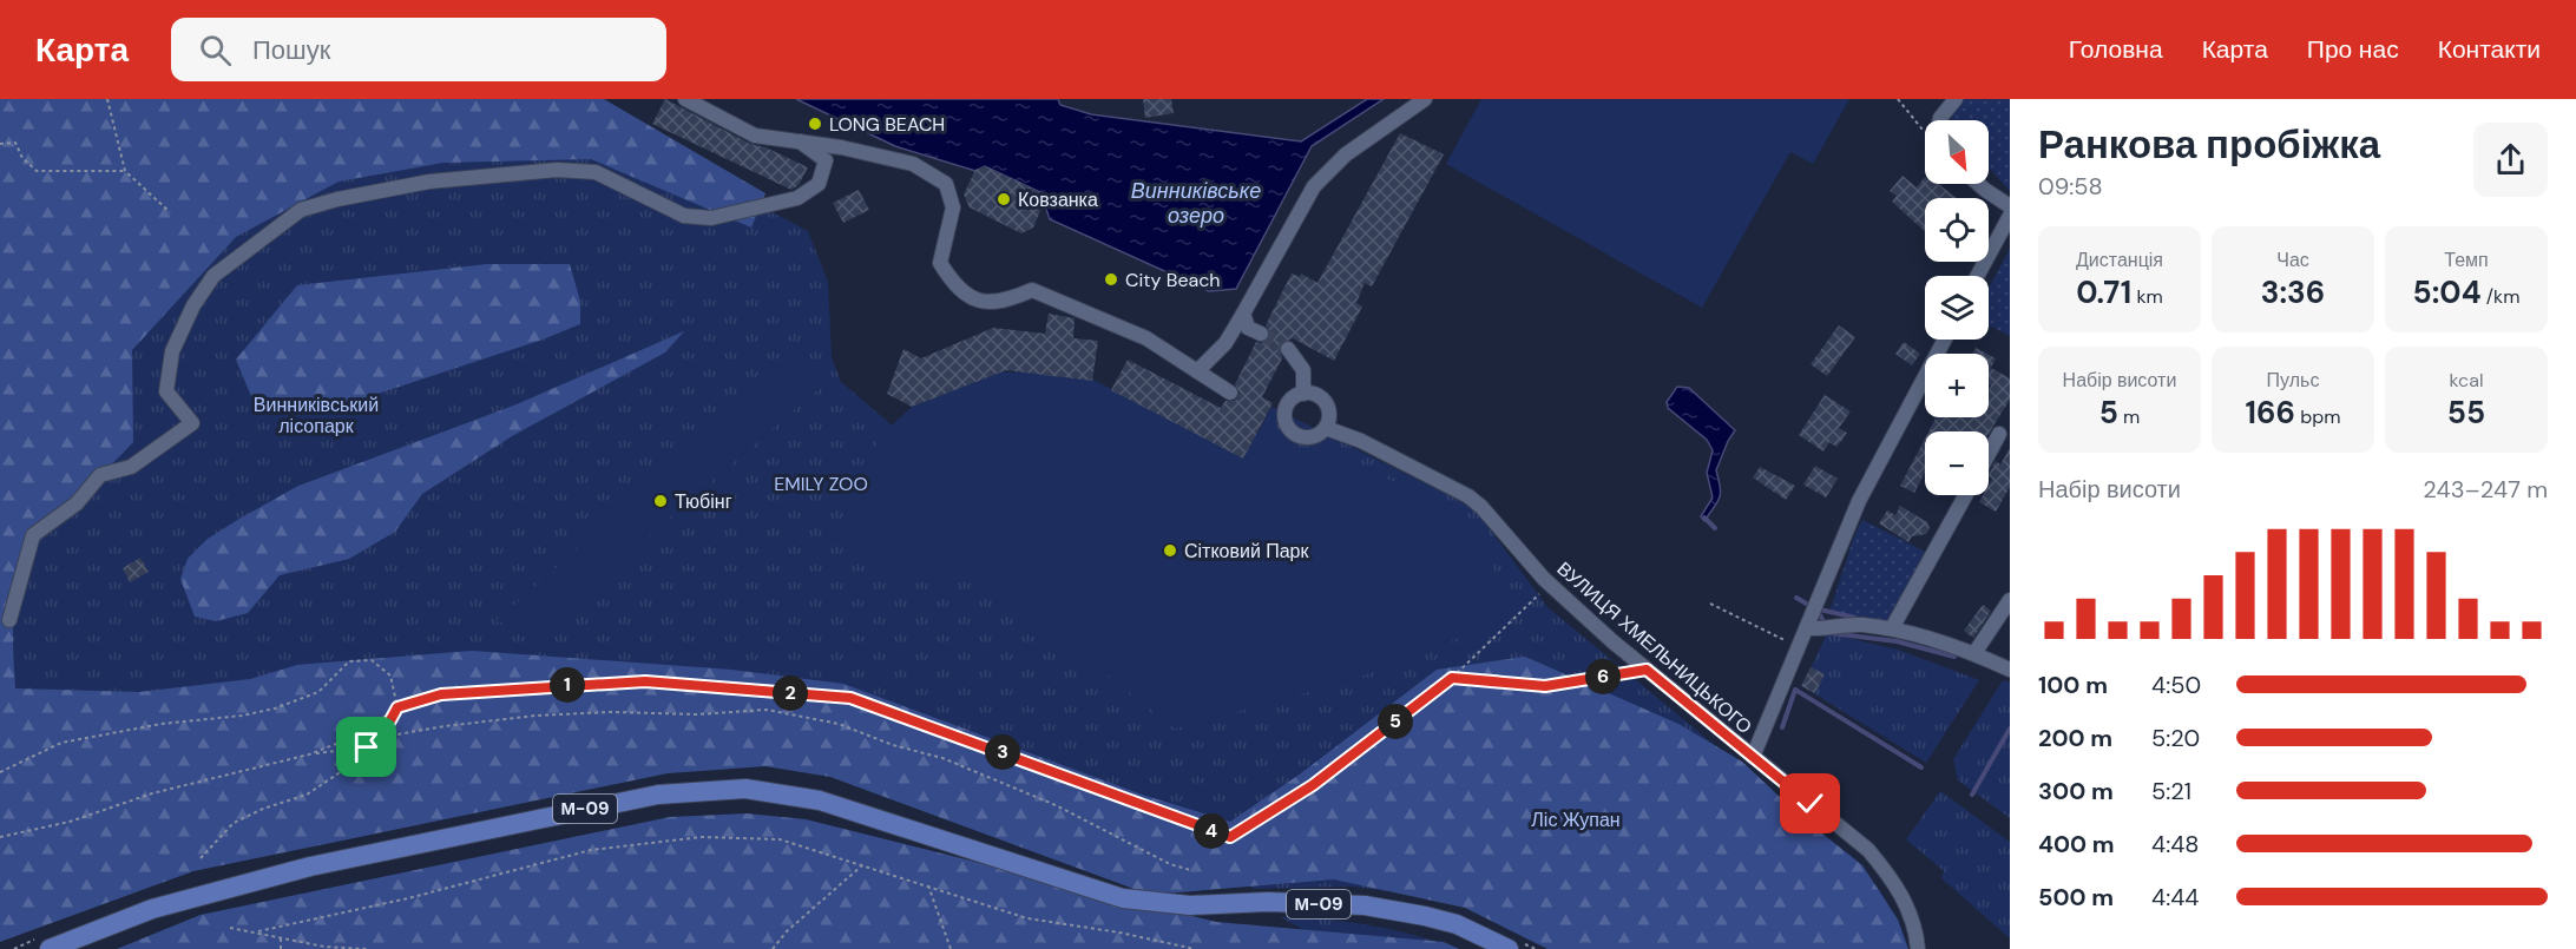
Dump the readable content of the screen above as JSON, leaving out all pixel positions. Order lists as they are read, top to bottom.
{
  "streets": {
    "main road": ["М-09"],
    "street": ["ВУЛИЦЯ ХМЕЛЬНИЦЬКОГО"]
  },
  "water": ["Винниківське озеро"],
  "parks": ["Винниківський лісопарк", "EMILY ZOO", "Ліс Жупан"],
  "places": [
    "LONG BEACH",
    "Ковзанка",
    "City Beach",
    "Тюбінг",
    "Сітковий Парк"
  ],
  "north": "bottom right",
  "page": {
    "header": "Карта",
    "search": "Пошук",
    "nav": [
      "Головна",
      "Карта",
      "Про нас",
      "Контакти"
    ],
    "heading": ["Ранкова пробіжка", "09:58"],
    "map_buttons": ["+", "−"],
    "stats": [
      ["Дистанція", "0.71 km"],
      ["Час", "3:36"],
      ["Темп", "5:04 /km"],
      ["Набір висоти", "5 m"],
      ["Пульс", "166 bpm"],
      ["kcal", "55"]
    ],
    "chart": ["Набір висоти", "243–247 m"],
    "list": [
      {
        "name": "100 m",
        "note": "4:50"
      },
      {
        "name": "200 m",
        "note": "5:20"
      },
      {
        "name": "300 m",
        "note": "5:21"
      },
      {
        "name": "400 m",
        "note": "4:48"
      },
      {
        "name": "500 m",
        "note": "4:44"
      }
    ],
    "pins": [
      "6",
      "1",
      "2",
      "5",
      "3",
      "4"
    ]
  }
}
